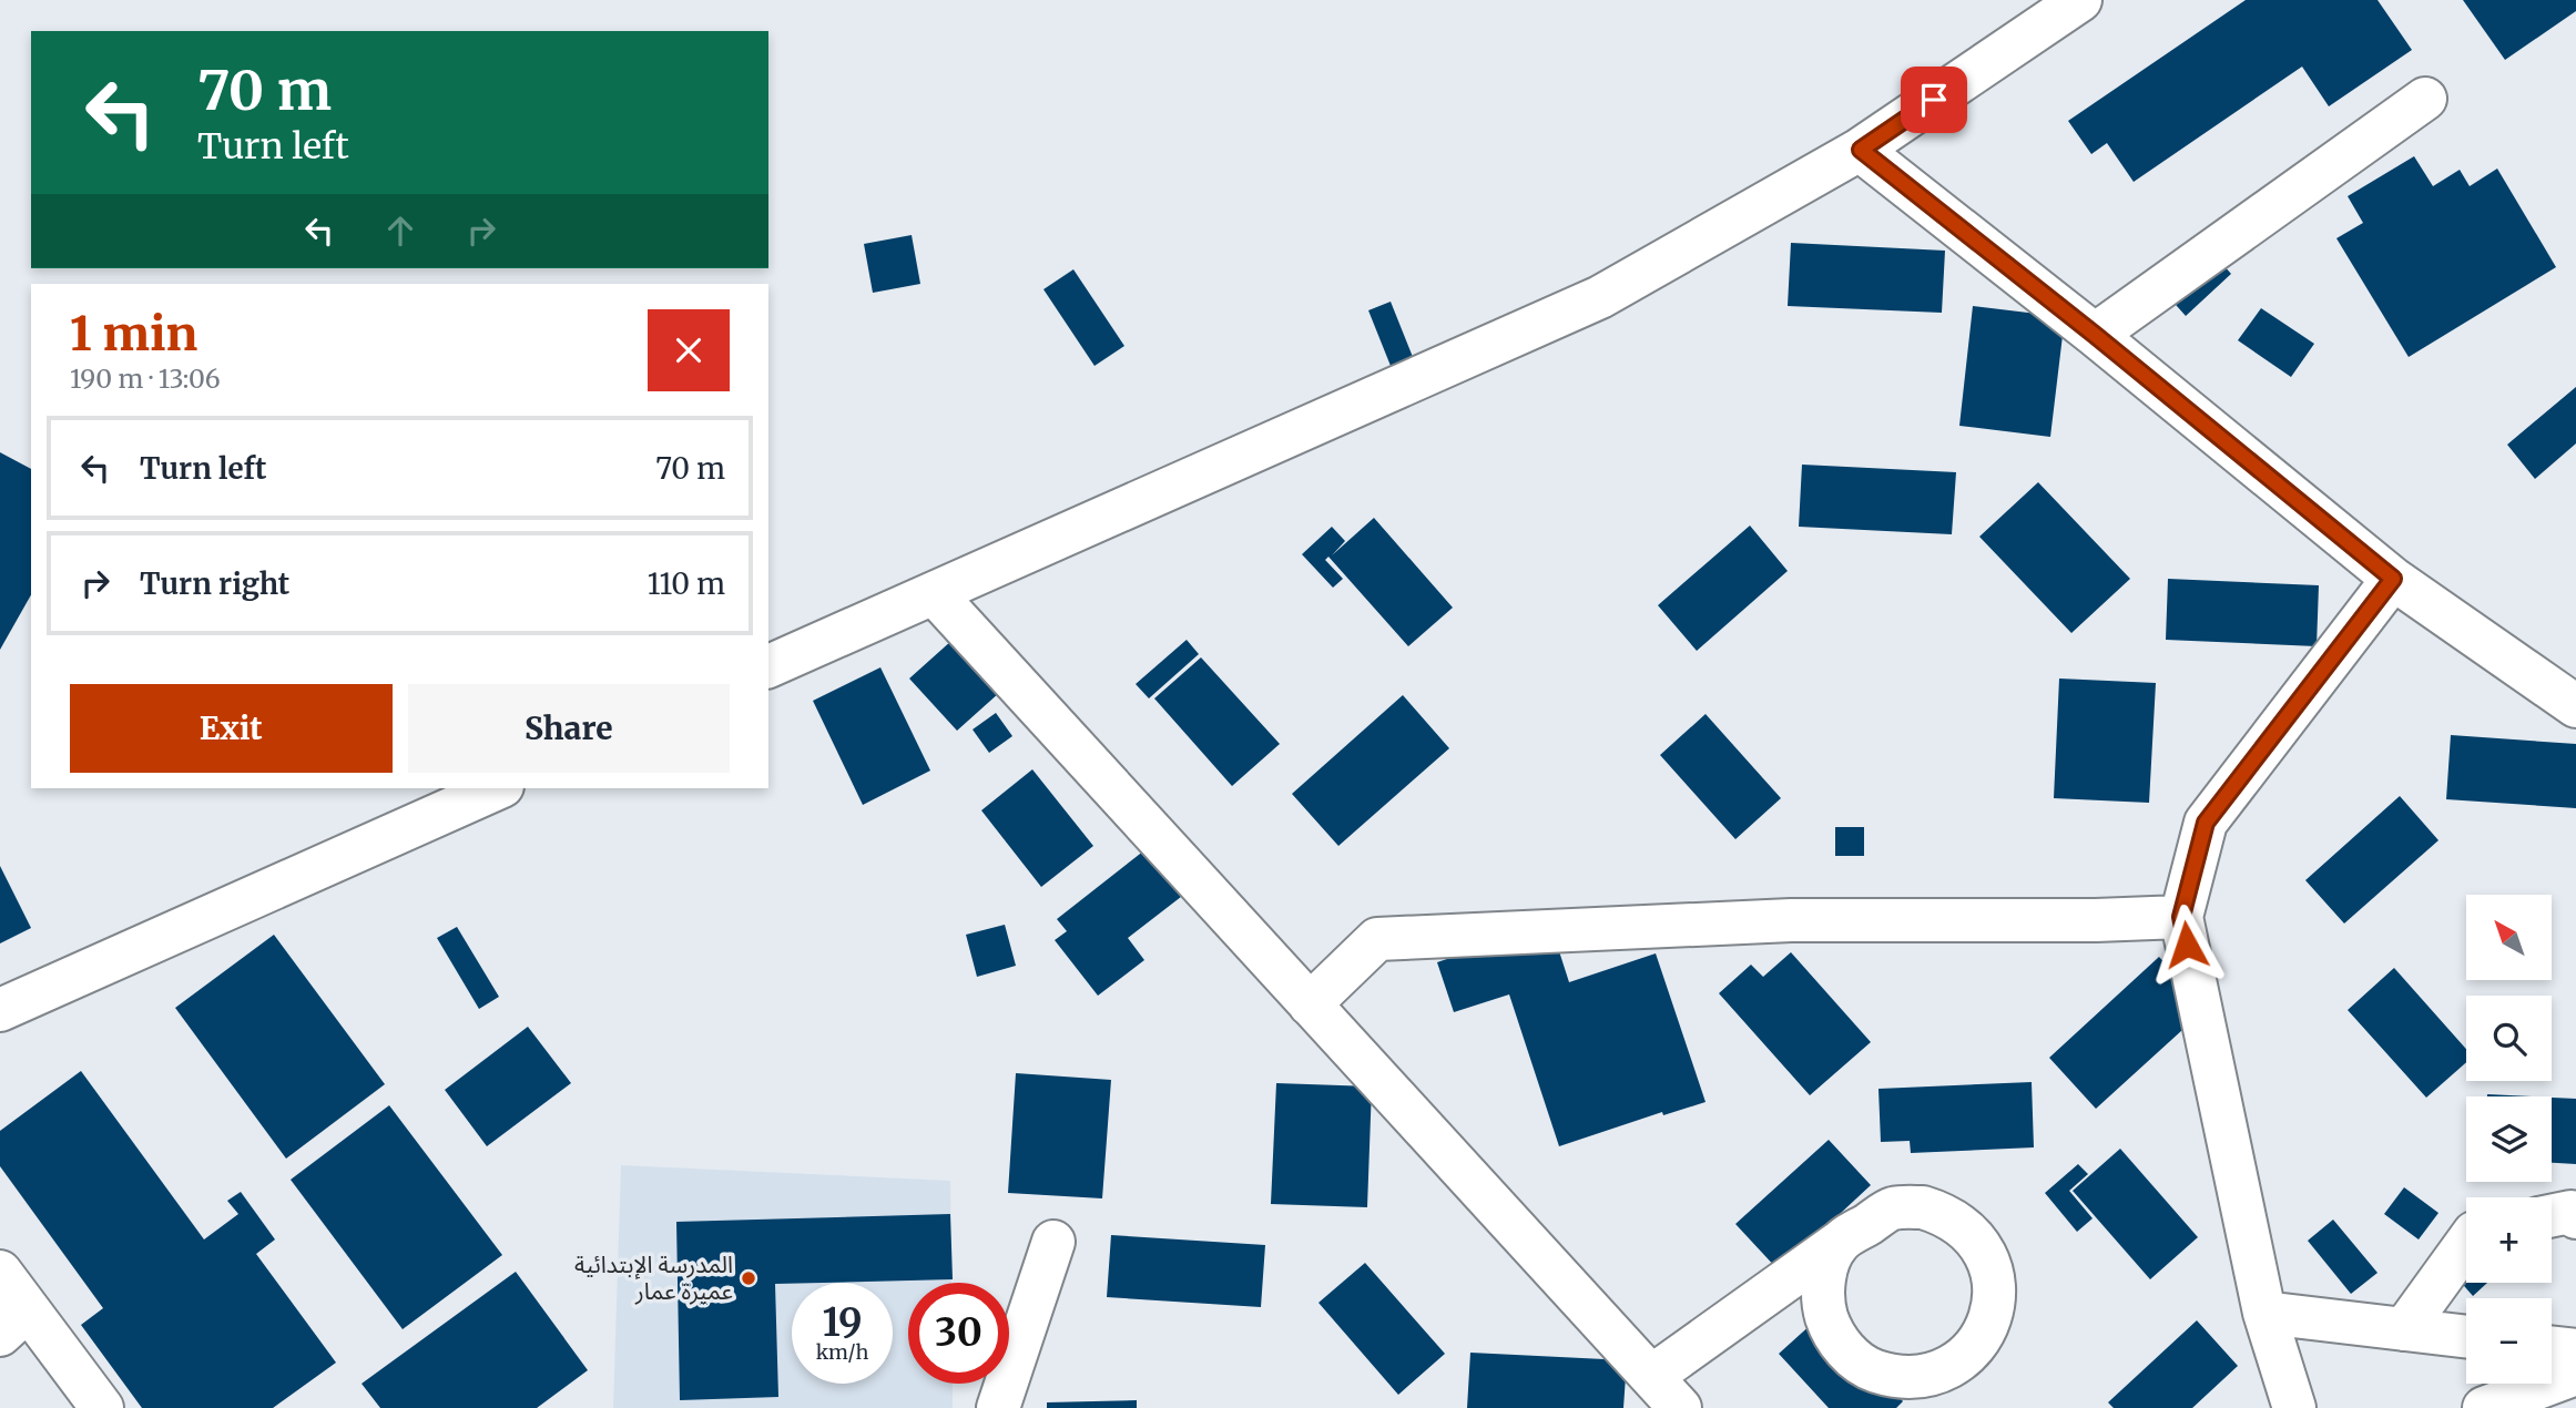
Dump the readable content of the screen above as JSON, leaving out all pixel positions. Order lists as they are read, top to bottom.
{
  "places": ["المدرسة الإبتدائية عميرة عمار"],
  "north": "top left",
  "page": {
    "turn": ["70 m", "Turn left"],
    "heading": ["1 min", "190 m · 13:06"],
    "list": [
      {
        "name": "Turn left",
        "value": "70 m"
      },
      {
        "name": "Turn right",
        "value": "110 m"
      }
    ],
    "buttons": ["Exit", "Share"],
    "map_buttons": ["+", "−"],
    "speed": "19 km/h",
    "limit": "30"
  }
}
